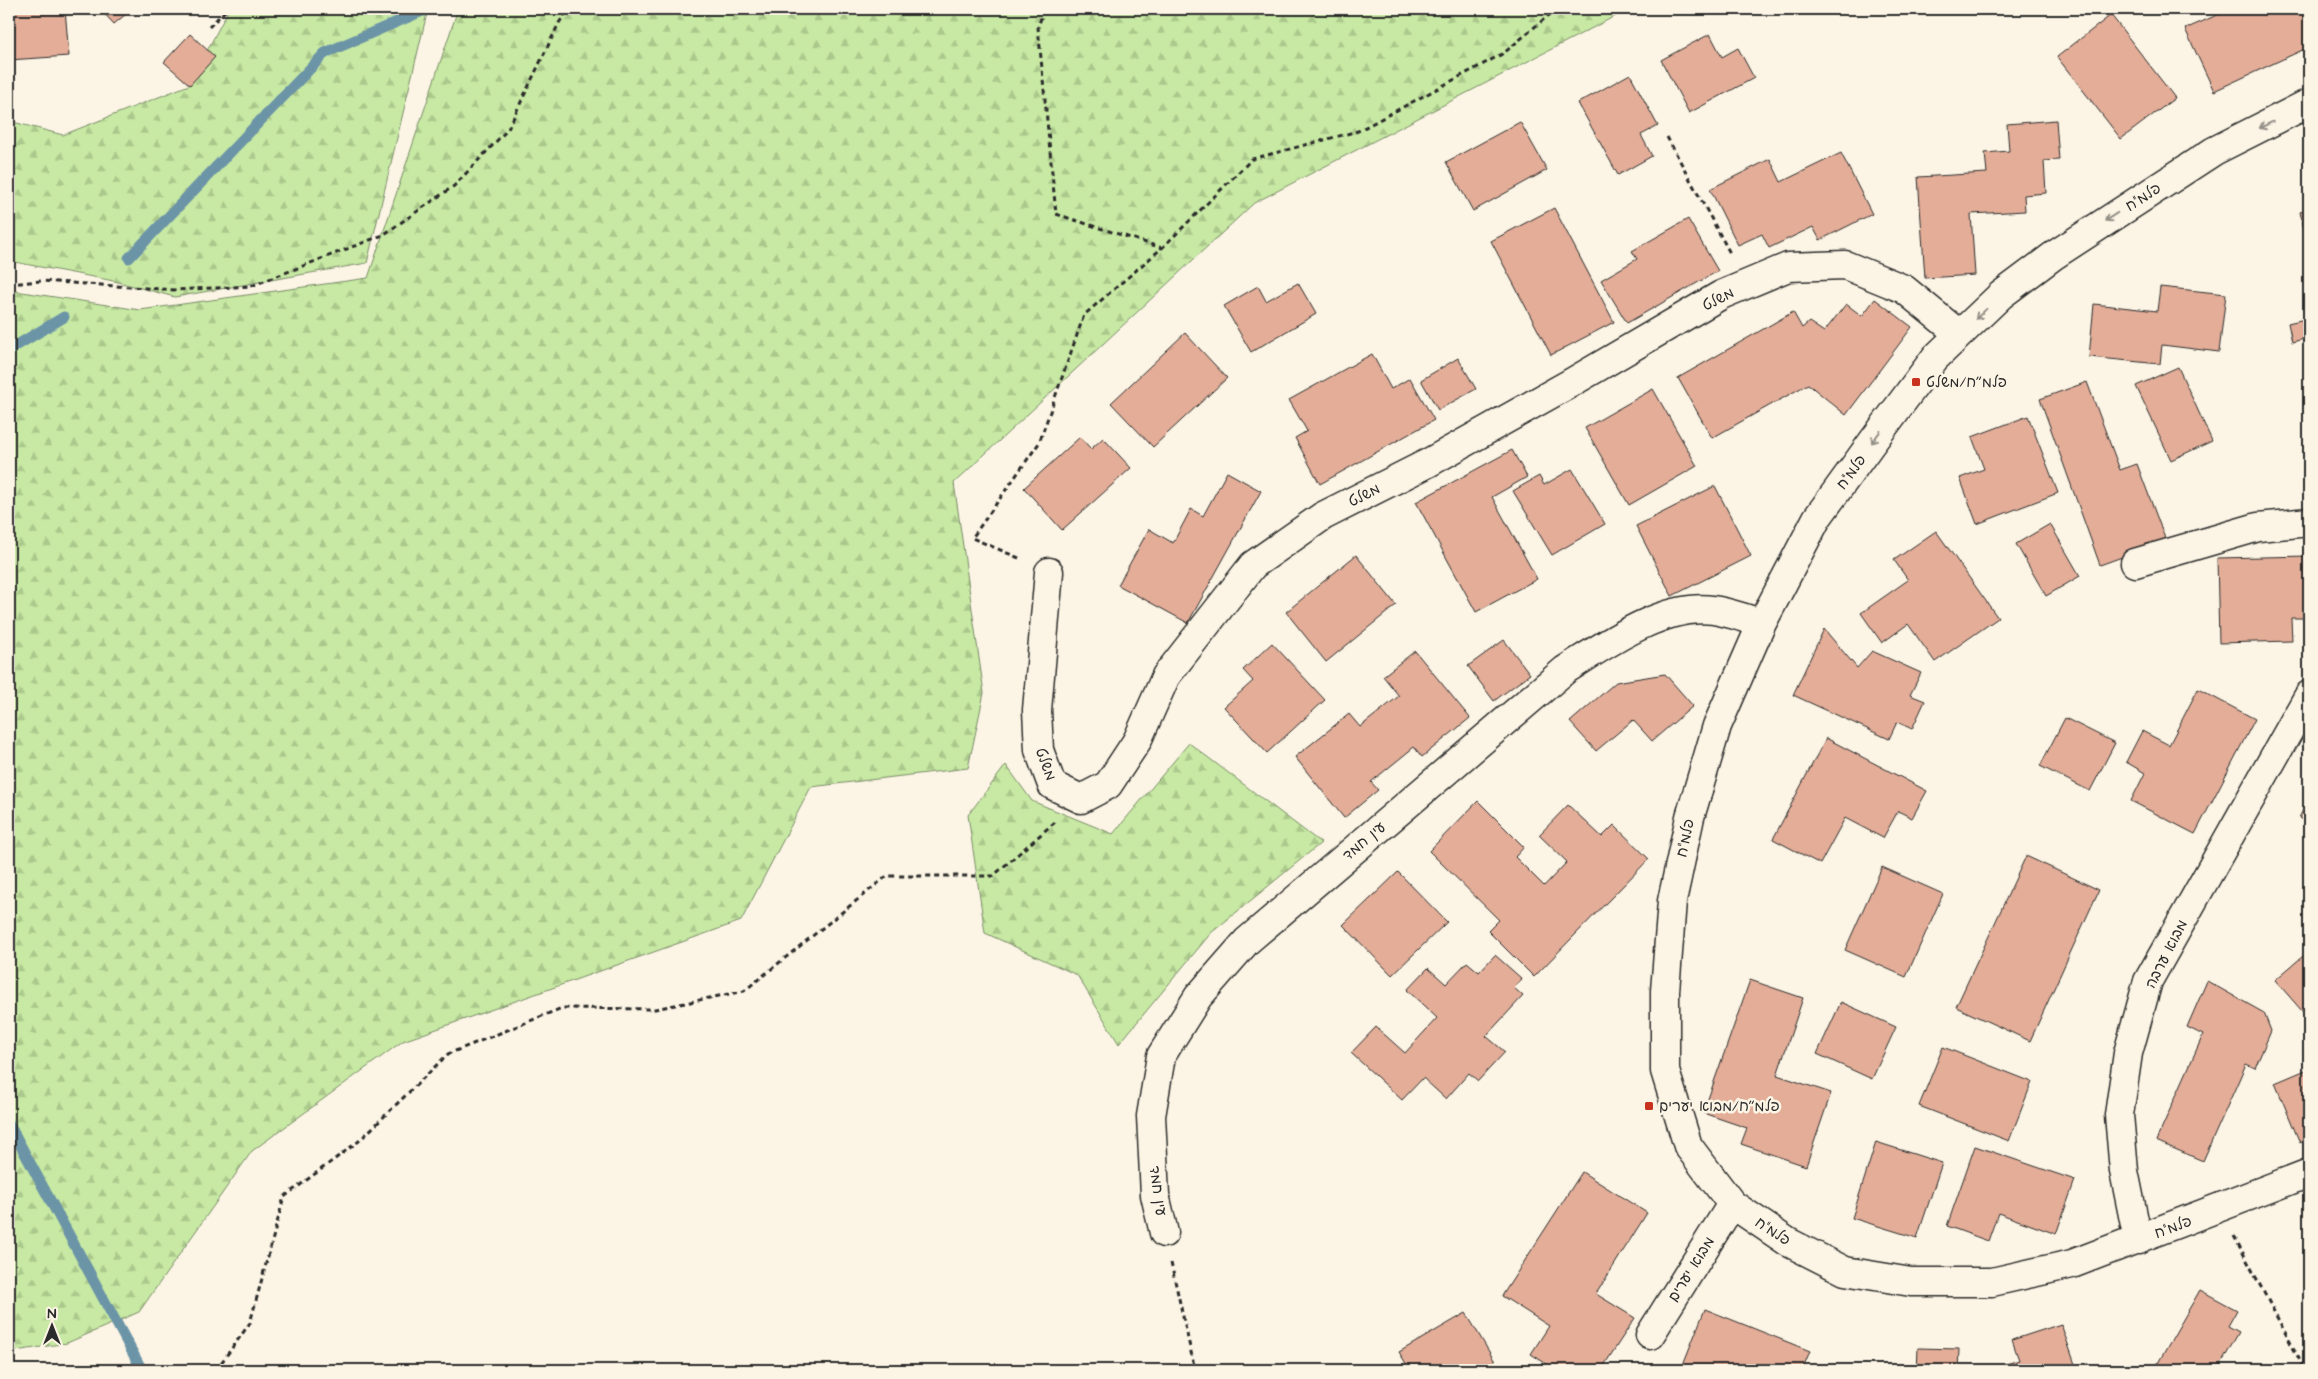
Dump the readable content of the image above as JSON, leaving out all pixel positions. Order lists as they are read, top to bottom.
{
  "streets": {
    "street": [
      "פלמ\"ח",
      "משלט",
      "עין חמד",
      "מבוא ערבה",
      "מבוא יערים"
    ]
  },
  "crossings": [
    ["פלמ\"ח", "משלט"],
    ["פלמ\"ח", "עין חמד"],
    ["פלמ\"ח", "מבוא ערבה"],
    ["פלמ\"ח", "מבוא יערים"]
  ],
  "one_way": ["פלמ\"ח"],
  "places": {
    "transit": ["פלמ״ח/משלט", "פלמ״ח/מבוא יערים"]
  },
  "north": "top"
}
